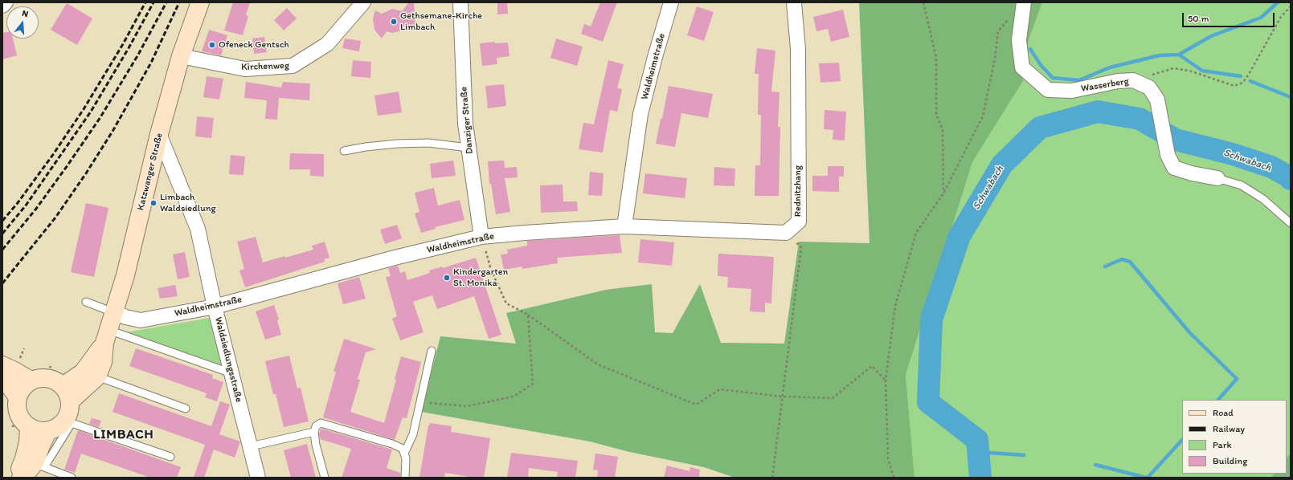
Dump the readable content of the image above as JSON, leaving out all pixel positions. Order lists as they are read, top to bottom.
{
  "streets": {
    "main road": ["Katzwanger Straße"],
    "street": [
      "Kirchenweg",
      "Waldheimstraße",
      "Wasserberg",
      "Danziger Straße",
      "Rednitzhang",
      "Waldsiedlungsstraße"
    ]
  },
  "crossings": [
    ["Kirchenweg", "Katzwanger Straße"],
    ["Waldheimstraße", "Danziger Straße"],
    ["Waldheimstraße", "Katzwanger Straße"],
    ["Waldheimstraße", "Waldsiedlungsstraße"],
    ["Katzwanger Straße", "Waldsiedlungsstraße"]
  ],
  "districts": ["LIMBACH"],
  "water": ["Schwabach"],
  "places": [
    "Gethsemane-Kirche Limbach",
    "Ofeneck Gentsch",
    "Limbach Waldsiedlung",
    "Kindergarten St. Monika"
  ],
  "legend": [
    "Road",
    "Railway",
    "Park",
    "Building"
  ],
  "scale_bar": "50 m",
  "north": "top"
}
